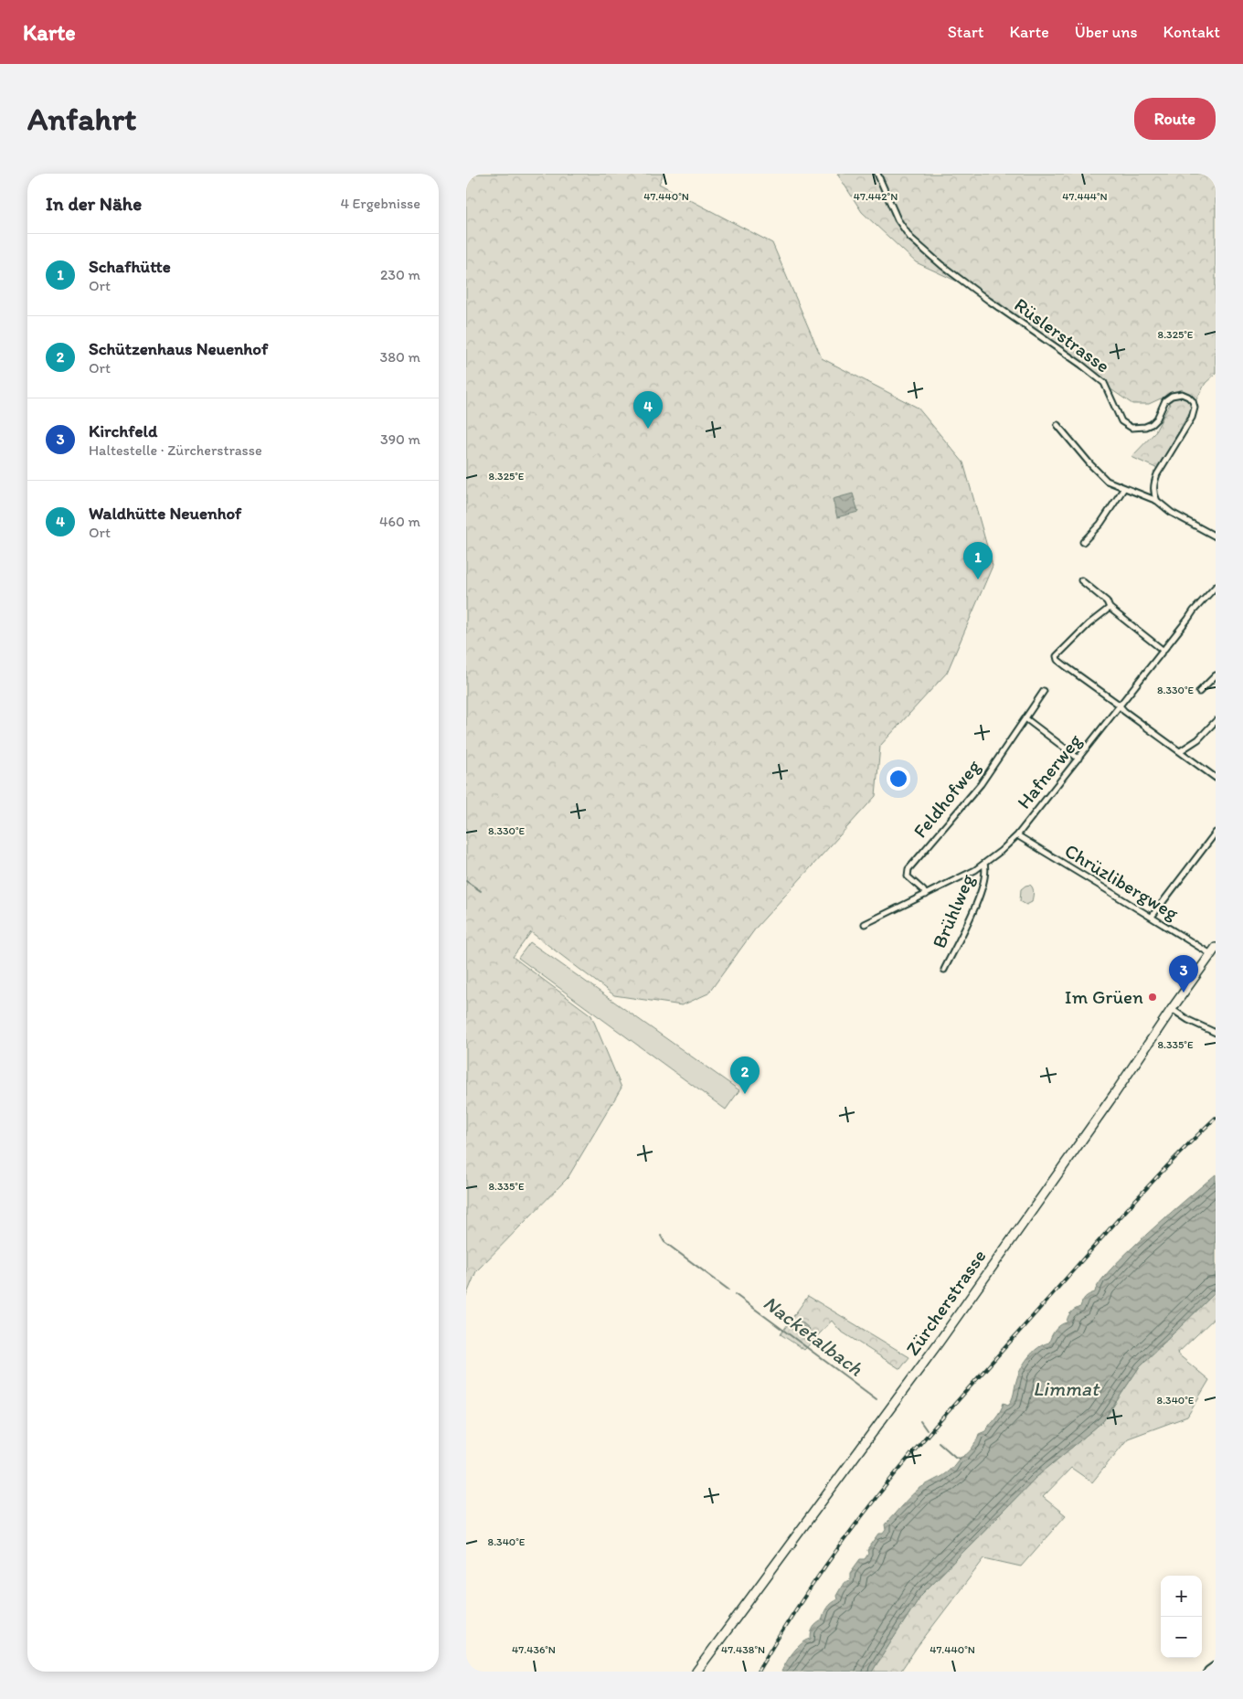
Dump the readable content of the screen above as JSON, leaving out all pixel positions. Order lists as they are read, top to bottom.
{
  "streets": {
    "main road": ["Zürcherstrasse"],
    "street": [
      "Rüslerstrasse",
      "Hafnerweg",
      "Feldhofweg",
      "Chrüzlibergweg",
      "Brühlweg"
    ]
  },
  "crossings": [
    ["Hafnerweg", "Feldhofweg"],
    ["Hafnerweg", "Chrüzlibergweg"],
    ["Hafnerweg", "Brühlweg"],
    ["Chrüzlibergweg", "Zürcherstrasse"]
  ],
  "water": ["Nacketalbach", "Limmat"],
  "places": ["Im Grüen"],
  "page": {
    "header": "Karte",
    "nav": [
      "Start",
      "Karte",
      "Über uns",
      "Kontakt"
    ],
    "buttons": "Route",
    "title": "Anfahrt",
    "heading": ["In der Nähe", "4 Ergebnisse"],
    "list": [
      {
        "mark": "1",
        "name": "Schafhütte",
        "note": "Ort",
        "value": "230 m"
      },
      {
        "mark": "2",
        "name": "Schützenhaus Neuenhof",
        "note": "Ort",
        "value": "380 m"
      },
      {
        "mark": "3",
        "name": "Kirchfeld",
        "note": "Haltestelle · Zürcherstrasse",
        "value": "390 m"
      },
      {
        "mark": "4",
        "name": "Waldhütte Neuenhof",
        "note": "Ort",
        "value": "460 m"
      }
    ],
    "pins": [
      "4",
      "1",
      "3",
      "2"
    ],
    "map_buttons": ["+", "−"]
  },
  "coordinates": [
    "47.440°N",
    "47.442°N",
    "47.444°N",
    "8.325°E",
    "8.330°E",
    "8.335°E",
    "8.340°E",
    "47.436°N",
    "47.438°N"
  ]
}
